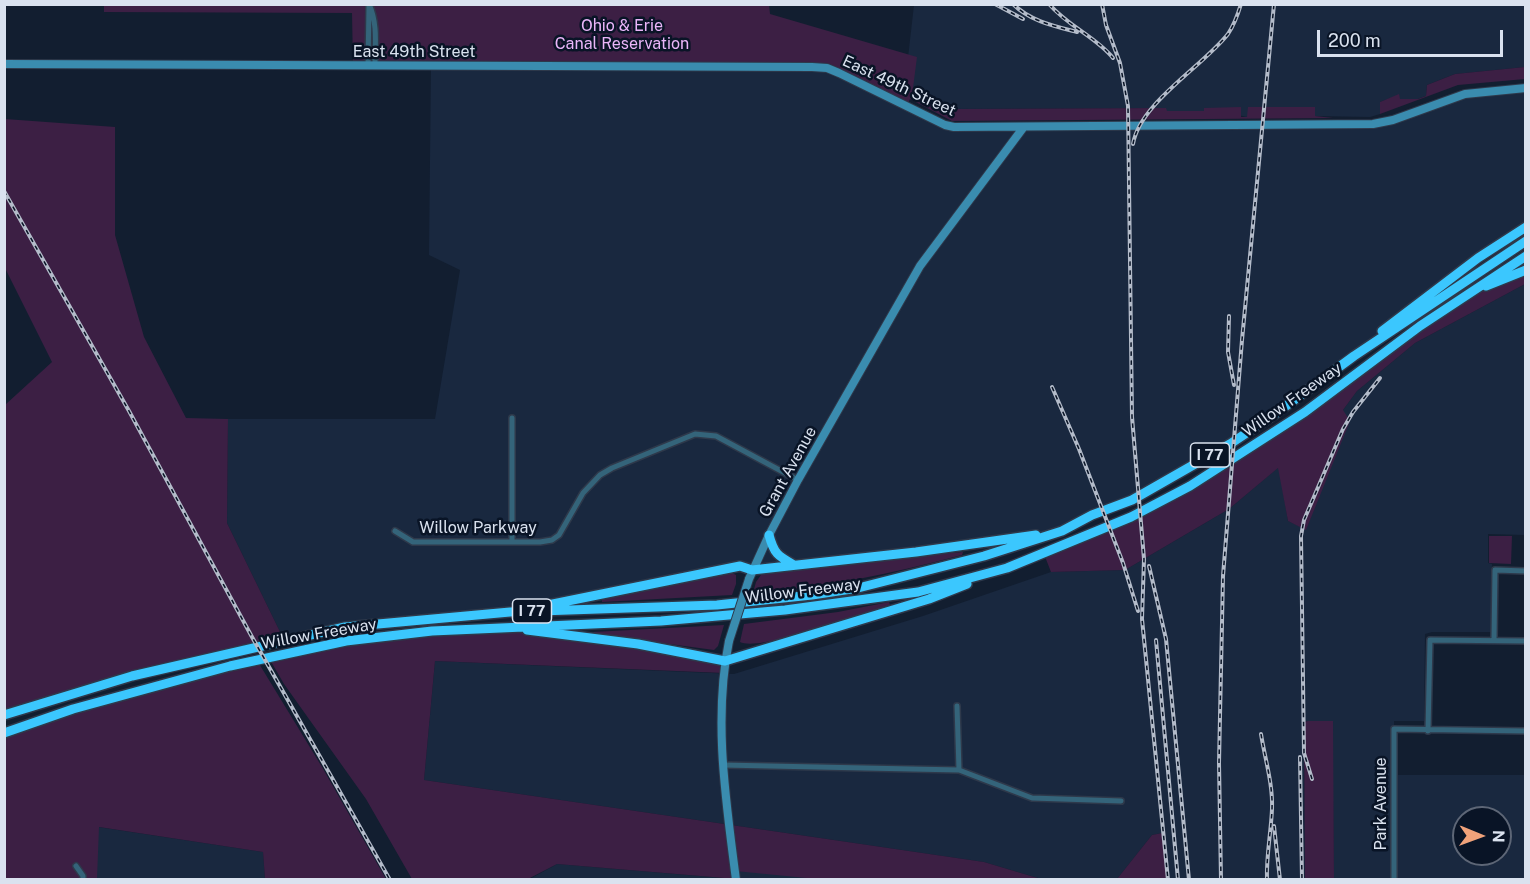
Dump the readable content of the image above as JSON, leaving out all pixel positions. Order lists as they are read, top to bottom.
{
  "streets": {
    "highway": ["Willow Freeway", "I 77"],
    "street": [
      "East 49th Street",
      "Grant Avenue",
      "Willow Parkway",
      "Park Avenue"
    ]
  },
  "crossings": [
    ["East 49th Street", "Grant Avenue"],
    ["Grant Avenue", "Willow Parkway"]
  ],
  "parks": ["Ohio & Erie Canal Reservation"],
  "scale_bar": "200 m",
  "north": "right"
}
